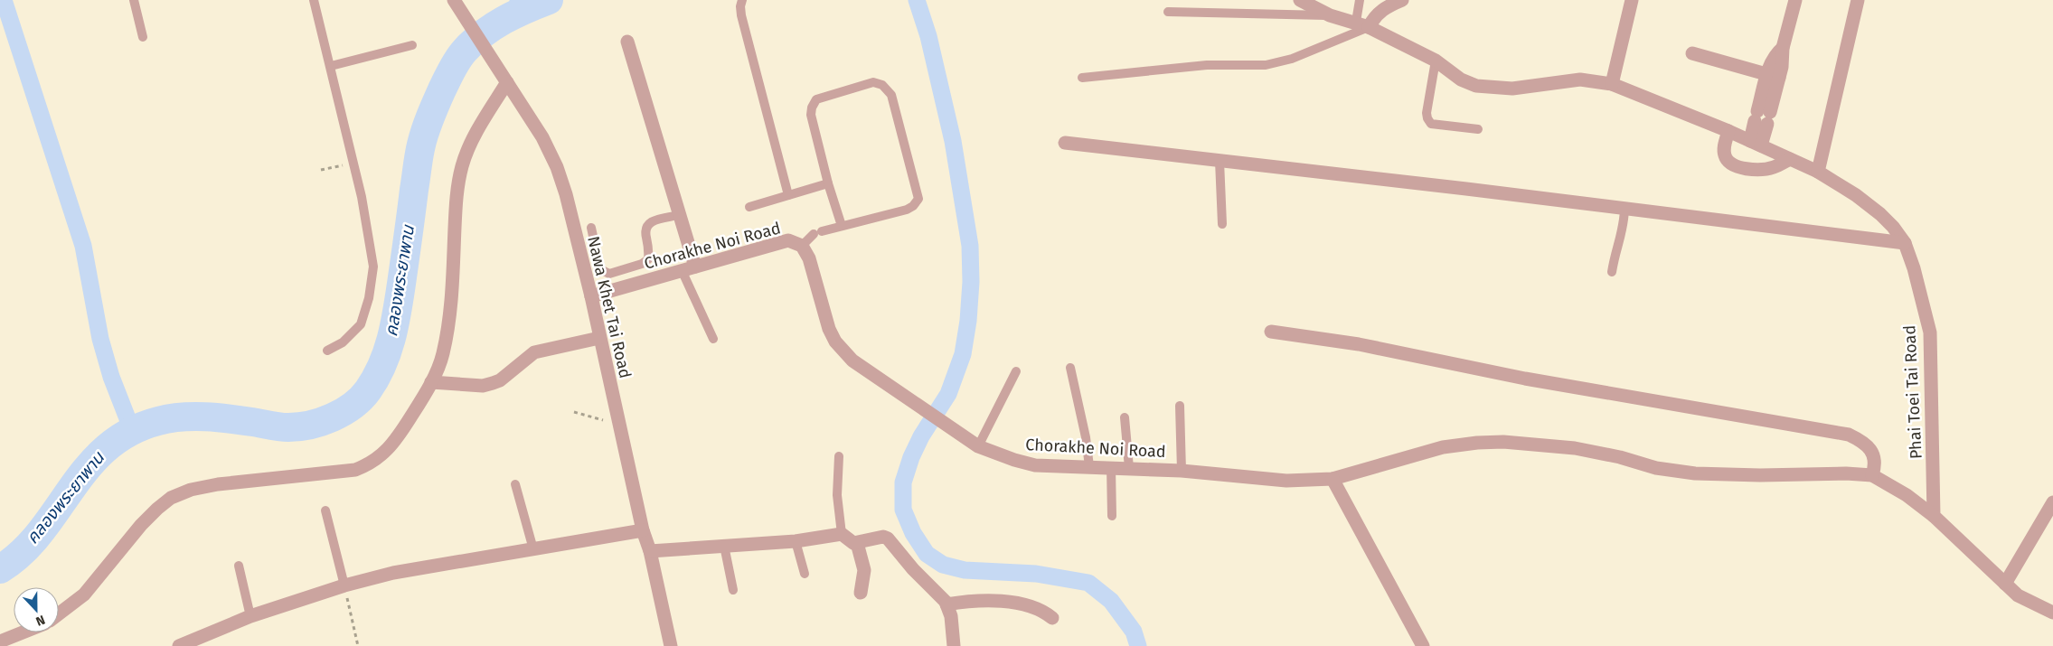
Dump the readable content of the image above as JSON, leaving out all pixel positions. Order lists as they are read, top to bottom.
{
  "streets": {
    "street": ["Chorakhe Noi Road", "Nawa Khet Tai Road", "Phai Toei Tai Road"]
  },
  "crossings": [
    ["Chorakhe Noi Road", "Nawa Khet Tai Road"]
  ],
  "water": ["คลองพระยาพาน"],
  "north": "bottom"
}
